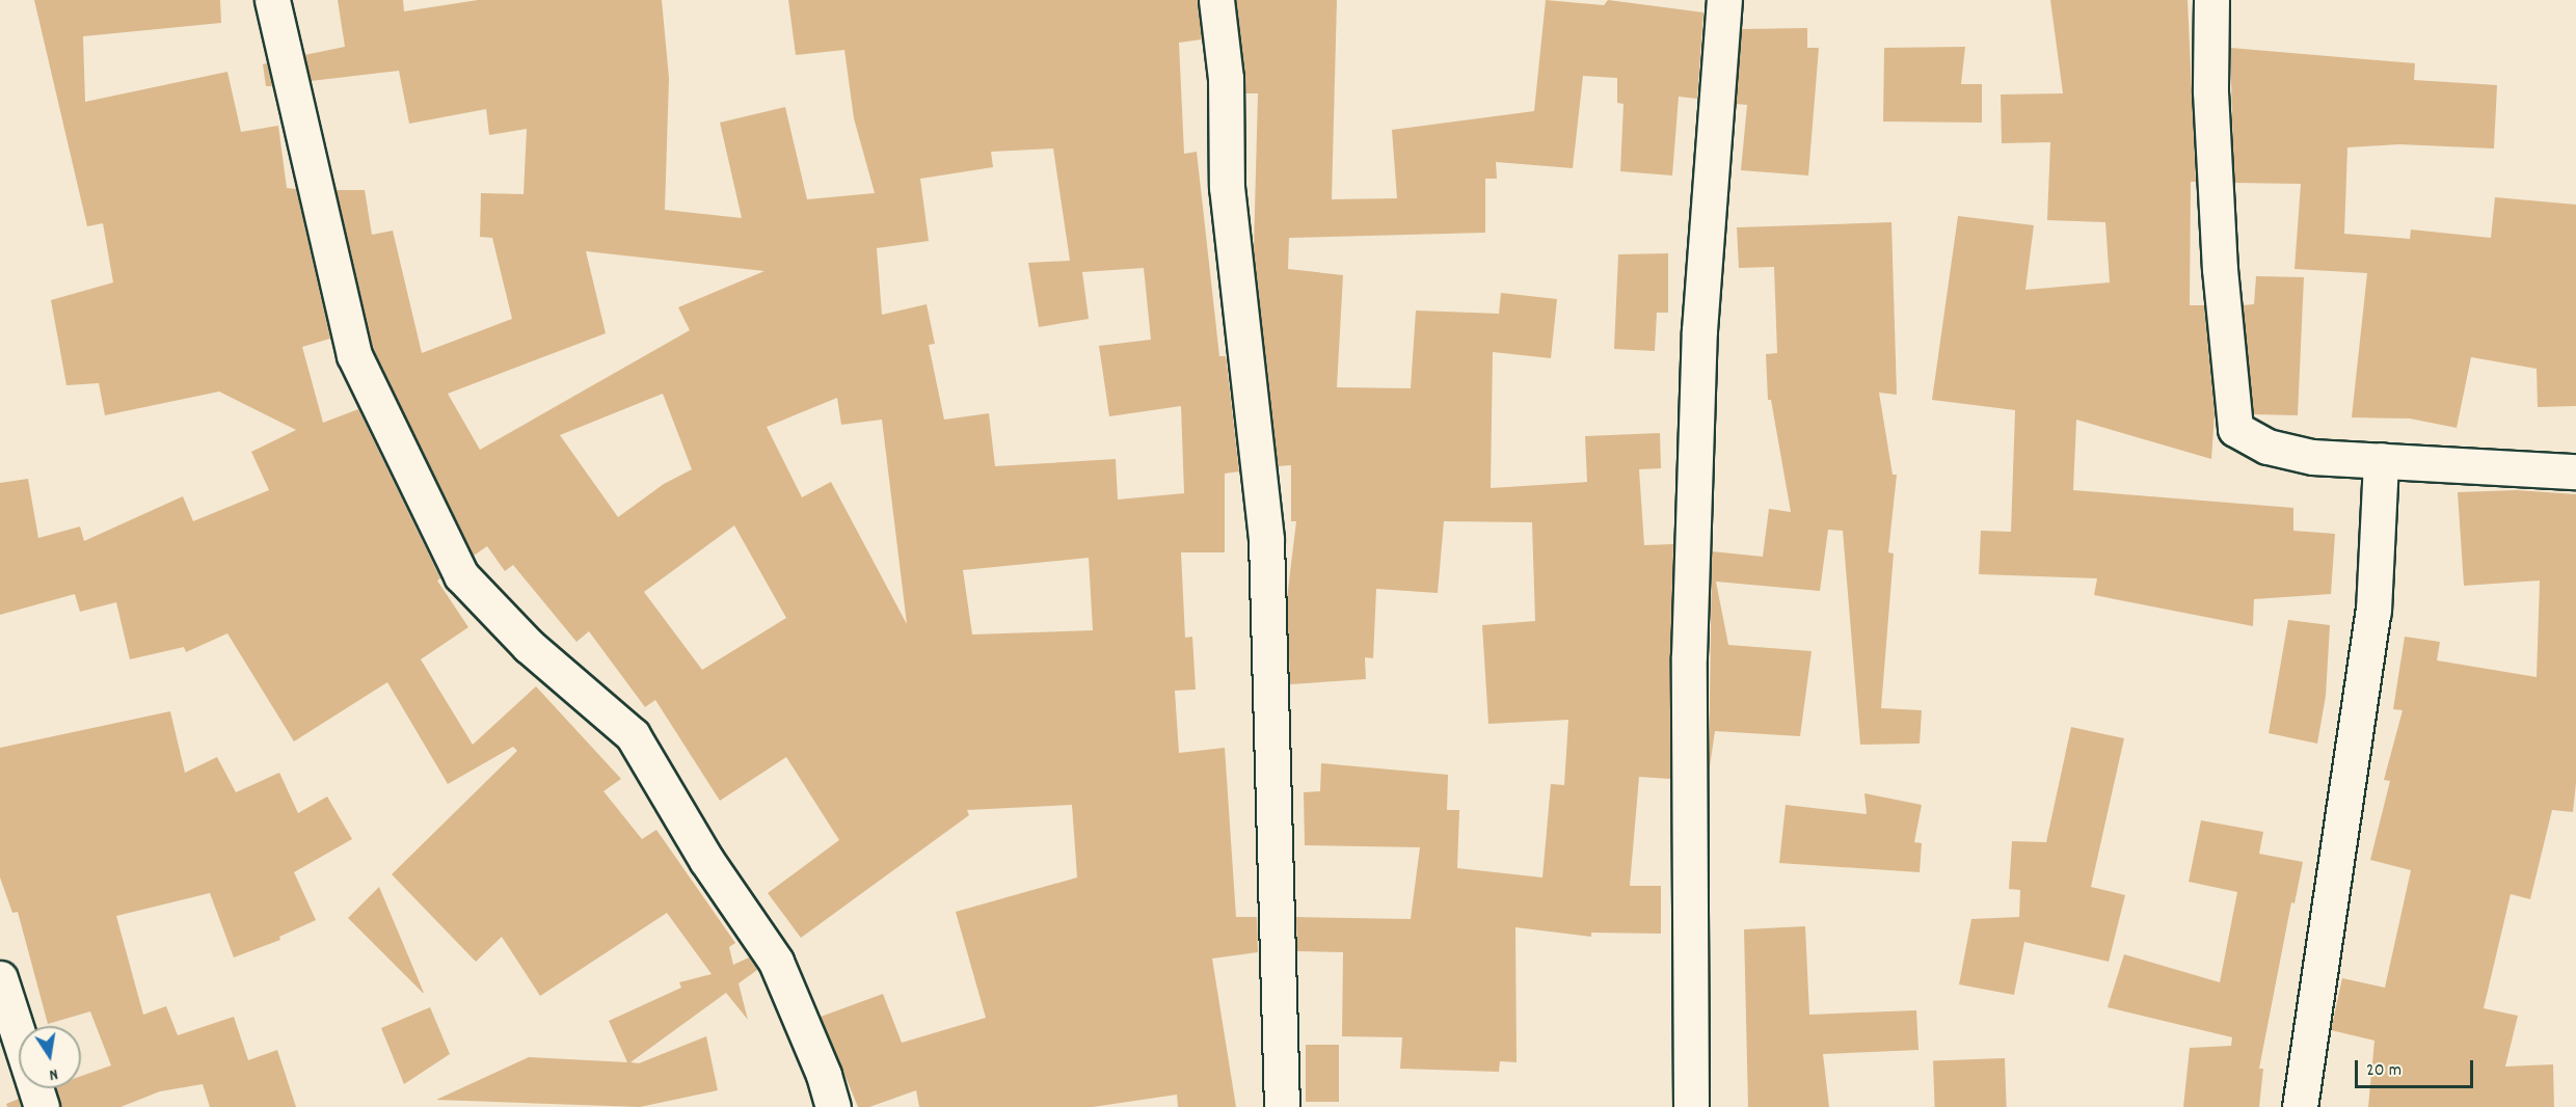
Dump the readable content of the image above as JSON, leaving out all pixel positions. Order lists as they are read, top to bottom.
{
  "scale_bar": "20 m",
  "north": "bottom"
}
